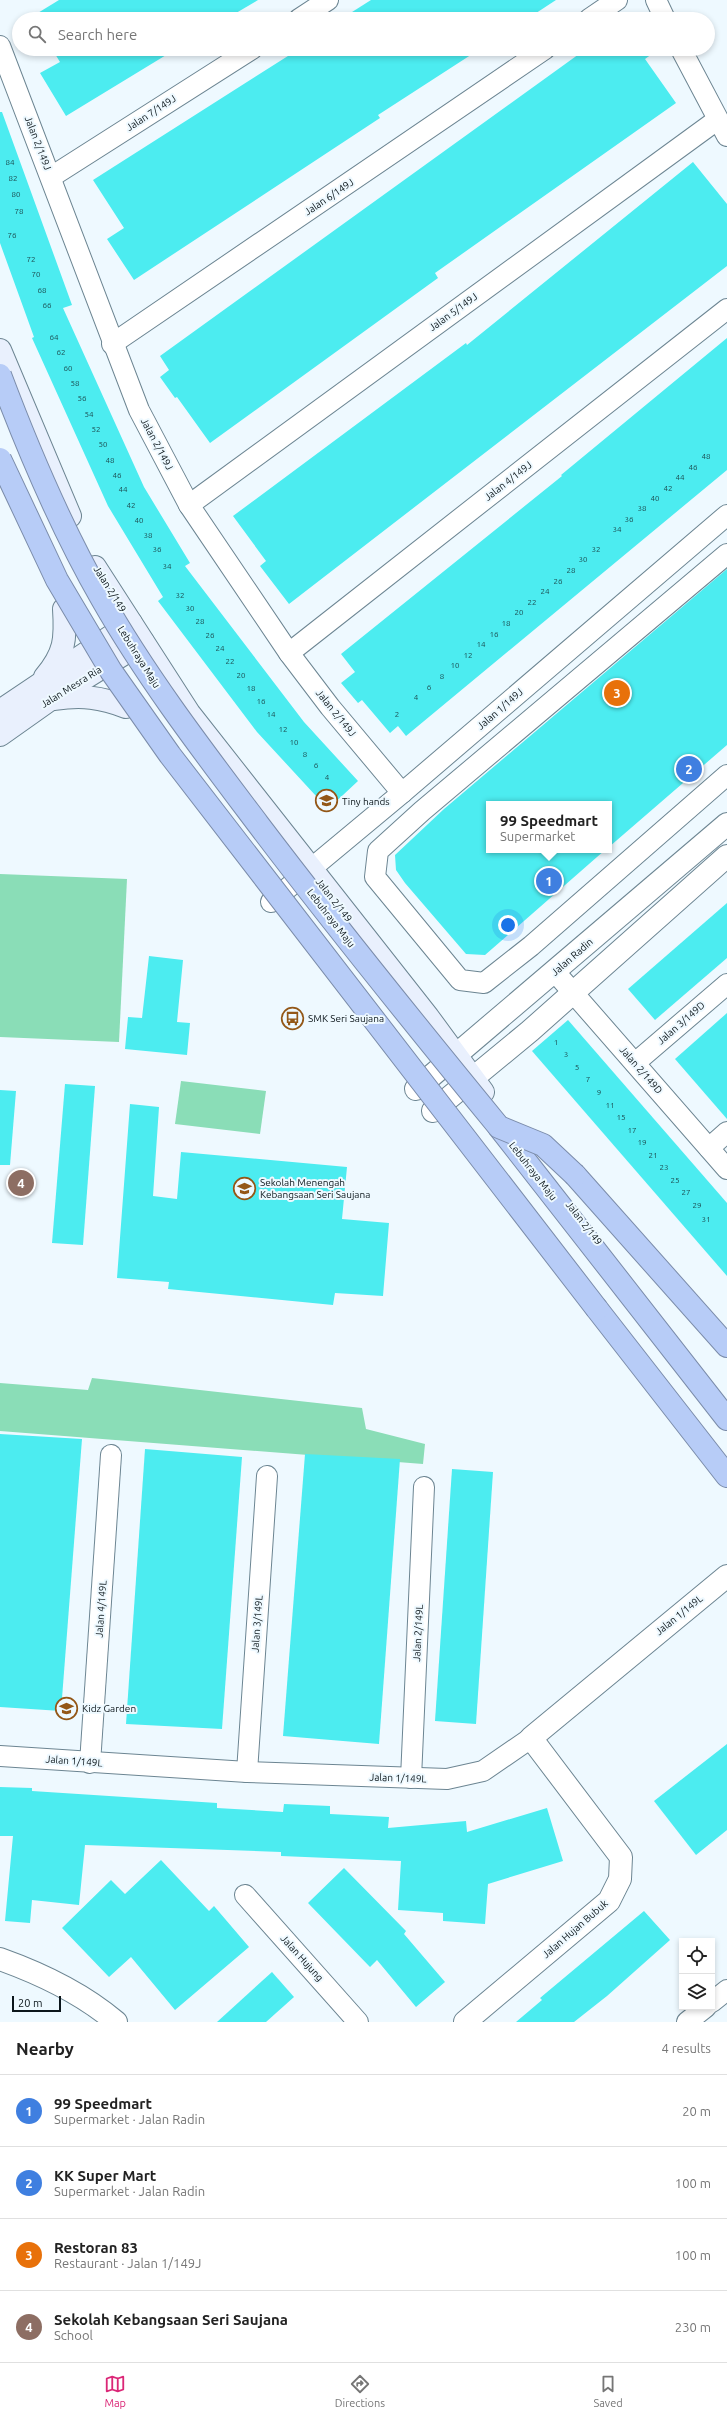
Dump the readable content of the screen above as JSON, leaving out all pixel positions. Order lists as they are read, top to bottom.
{
  "streets": {
    "highway": ["Lebuhraya Maju"],
    "main road": ["Jalan 2/149", "Jalan Mesra Ria"],
    "street": [
      "Jalan 7/149J",
      "Jalan 2/149J",
      "Jalan 6/149J",
      "Jalan 5/149J",
      "Jalan 4/149J",
      "Jalan 1/149J",
      "Jalan Radin",
      "Jalan 3/149D",
      "Jalan 2/149D",
      "Jalan 4/149L",
      "Jalan 1/149L",
      "Jalan 3/149L",
      "Jalan 2/149L",
      "Jalan Hujan Bubuk",
      "Jalan Hujung"
    ]
  },
  "crossings": [
    ["Jalan 7/149J", "Jalan 2/149J"],
    ["Jalan 2/149J", "Jalan 6/149J"],
    ["Jalan 2/149J", "Jalan 5/149J"],
    ["Jalan 2/149J", "Jalan 4/149J"],
    ["Jalan 2/149J", "Jalan 1/149J"],
    ["Jalan 2/149", "Jalan Mesra Ria"],
    ["Jalan 2/149", "Jalan 1/149J"],
    ["Jalan 2/149", "Jalan Radin"],
    ["Jalan Radin", "Jalan 2/149D"],
    ["Jalan 3/149D", "Jalan 2/149D"],
    ["Jalan 4/149L", "Jalan 1/149L"],
    ["Jalan 1/149L", "Jalan 3/149L"],
    ["Jalan 1/149L", "Jalan 2/149L"],
    ["Jalan 1/149L", "Jalan Hujan Bubuk"]
  ],
  "places": {
    "school or university": ["Tiny hands", "Sekolah Menengah Kebangsaan Seri Saujana", "Kidz Garden"],
    "bus stop": ["SMK Seri Saujana"]
  },
  "house_numbers": [
    "84",
    "82",
    "80",
    "78",
    "76",
    "72",
    "70",
    "68",
    "66",
    "64",
    "62",
    "60",
    "58",
    "56",
    "54",
    "52",
    "50",
    "48",
    "48",
    "46",
    "46",
    "44",
    "42",
    "44",
    "40",
    "42",
    "38",
    "36",
    "40",
    "34",
    "38",
    "36",
    "32",
    "30",
    "34",
    "28",
    "26",
    "24",
    "32",
    "22",
    "30",
    "20",
    "28",
    "18",
    "16",
    "26",
    "14",
    "24",
    "12",
    "22",
    "10",
    "20",
    "8",
    "6",
    "18",
    "4",
    "16",
    "14",
    "2",
    "12",
    "10",
    "8",
    "6",
    "4",
    "1",
    "3",
    "5",
    "7",
    "9",
    "11",
    "15",
    "17",
    "19",
    "21",
    "23",
    "25",
    "27",
    "29",
    "31"
  ],
  "scale_bar": "20 m",
  "page": {
    "search": "Search here",
    "pins": [
      "3",
      "2",
      "1",
      "4"
    ],
    "popup": ["99 Speedmart", "Supermarket"],
    "scale": "20 m",
    "heading": ["Nearby", "4 results"],
    "list": [
      {
        "mark": "1",
        "name": "99 Speedmart",
        "note": "Supermarket · Jalan Radin",
        "value": "20 m"
      },
      {
        "mark": "2",
        "name": "KK Super Mart",
        "note": "Supermarket · Jalan Radin",
        "value": "100 m"
      },
      {
        "mark": "3",
        "name": "Restoran 83",
        "note": "Restaurant · Jalan 1/149J",
        "value": "100 m"
      },
      {
        "mark": "4",
        "name": "Sekolah Kebangsaan Seri Saujana",
        "note": "School",
        "value": "230 m"
      }
    ],
    "nav": ["Map", "Directions", "Saved"]
  }
}
